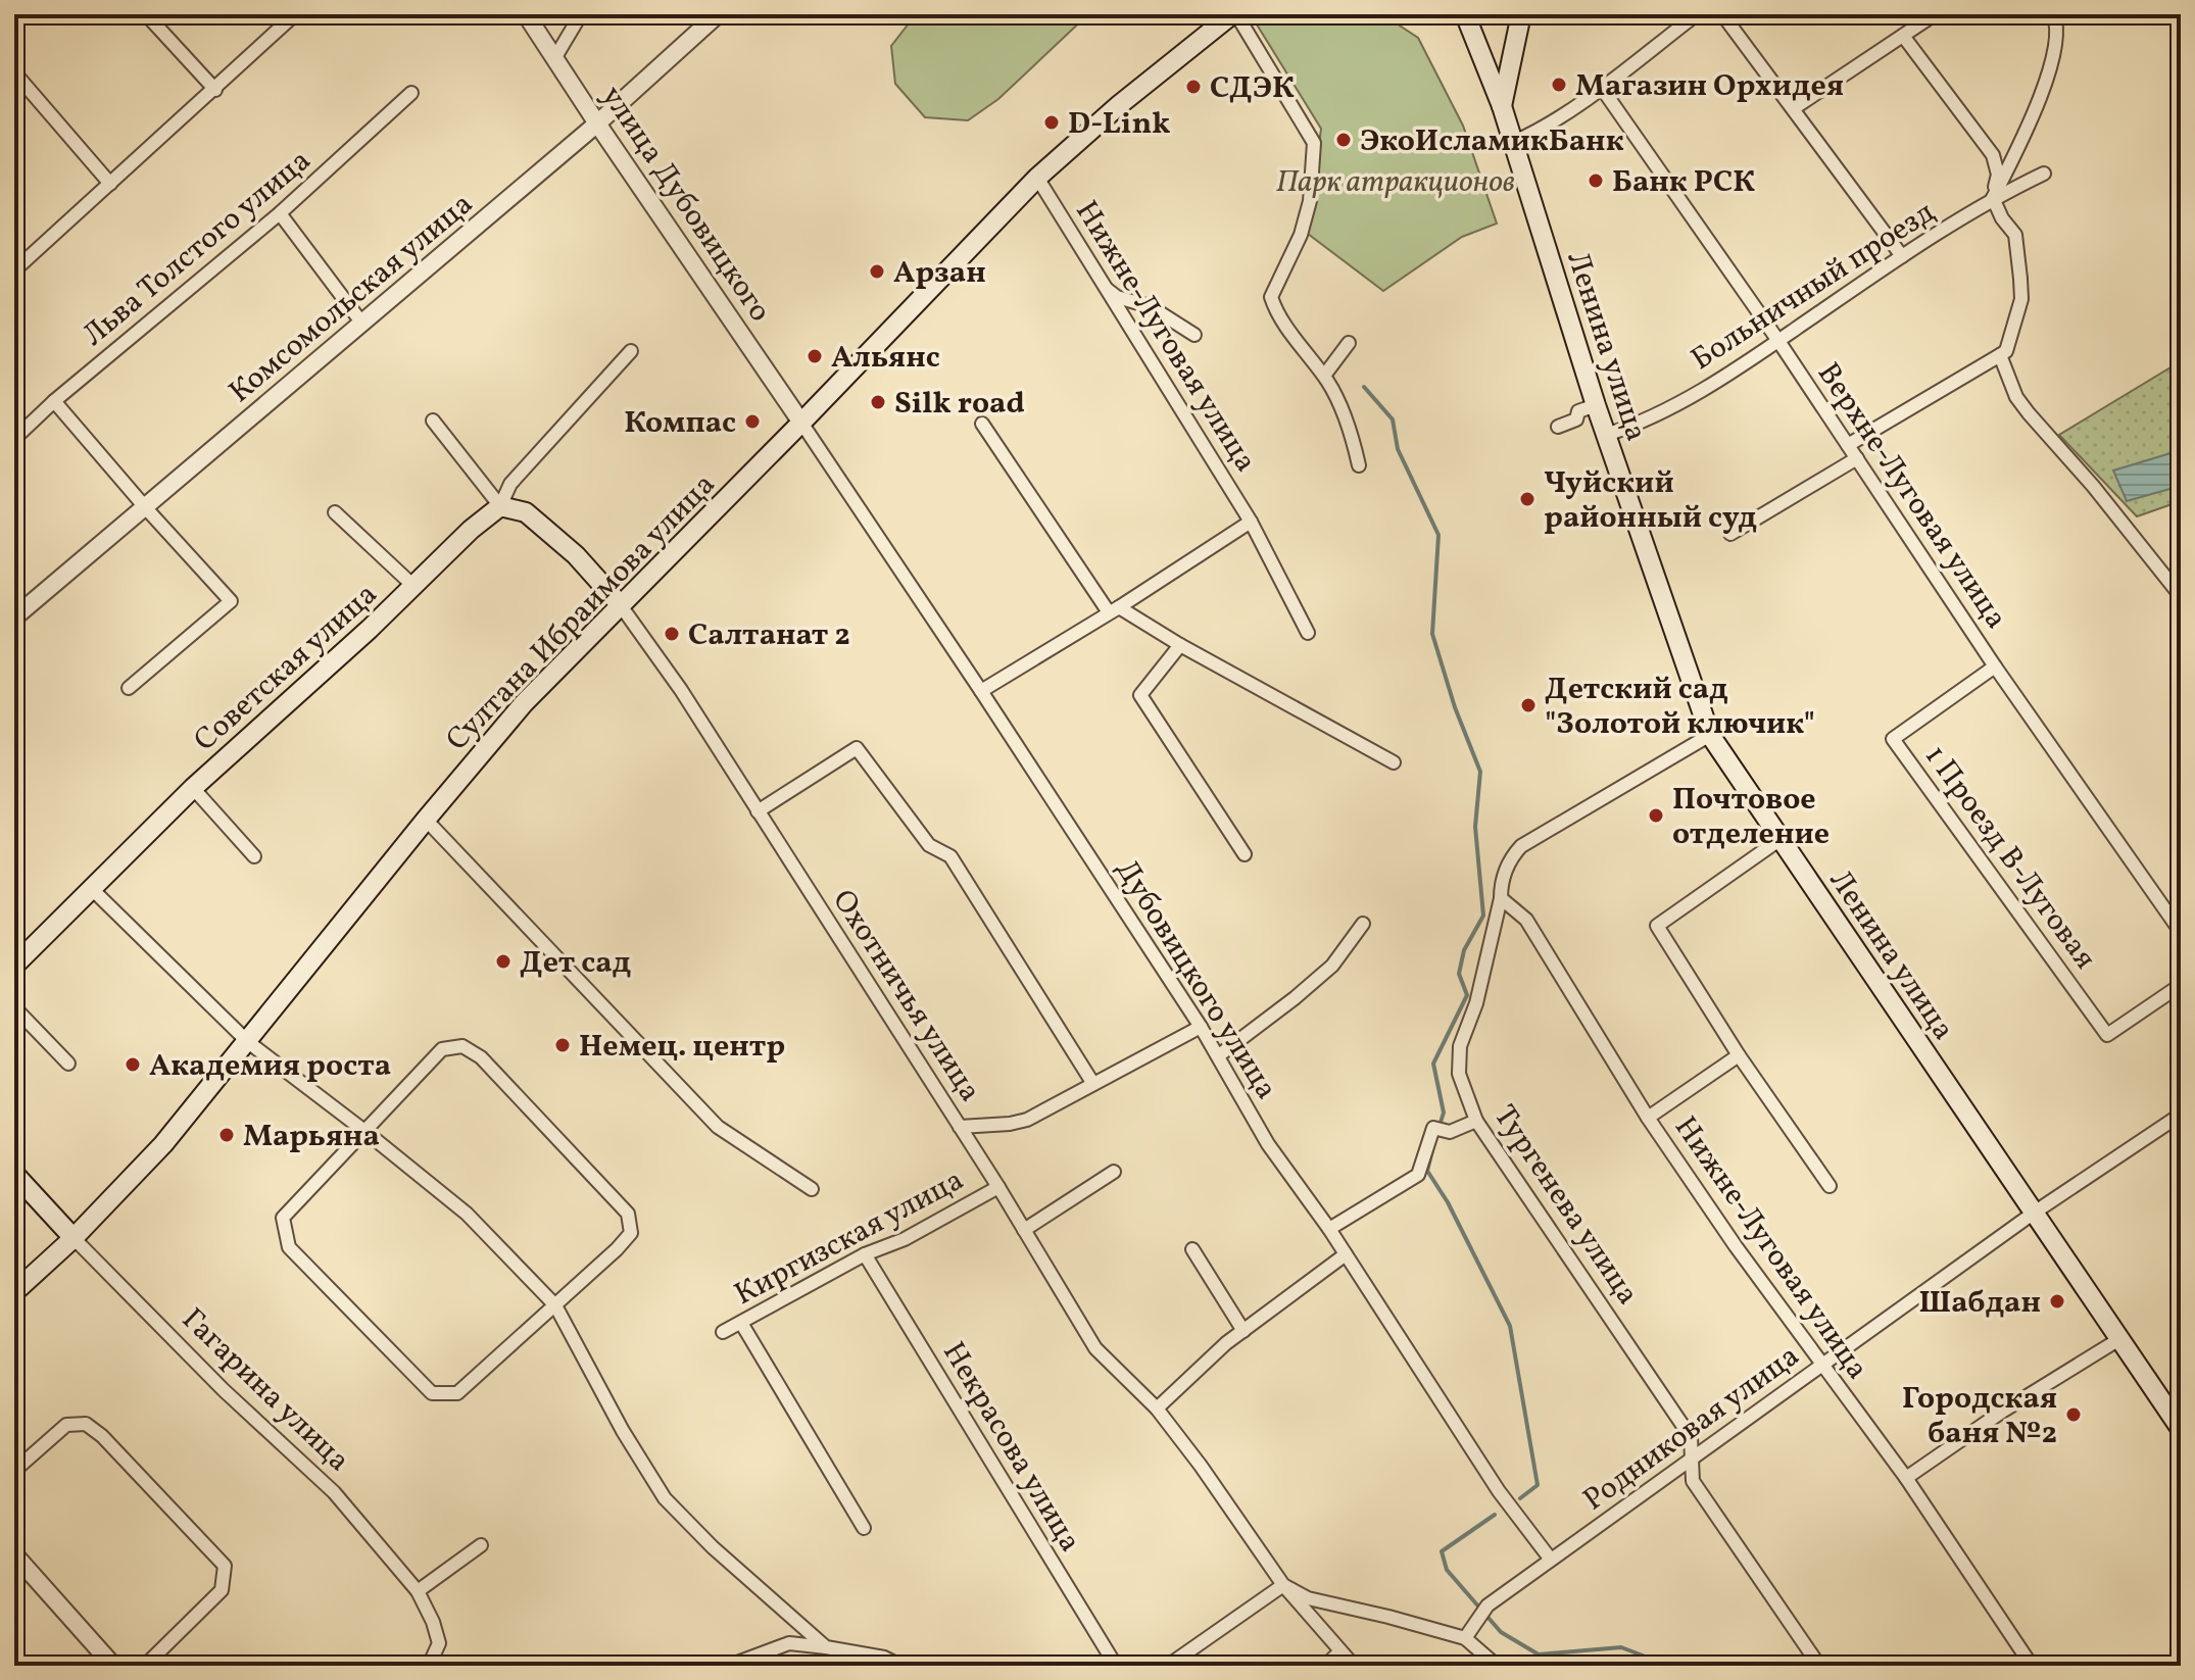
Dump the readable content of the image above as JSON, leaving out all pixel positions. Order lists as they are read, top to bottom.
{
  "streets": {
    "main road": [
      "Ленина улица",
      "Султана Ибраимова улица",
      "Советская улица",
      "Гагарина улица"
    ],
    "street": [
      "улица Дубовицкого",
      "Льва Толстого улица",
      "Больничный проезд",
      "Комсомольская улица",
      "Нижне-Луговая улица",
      "Верхне-Луговая улица",
      "1 Проезд В-Луговая",
      "Дубовицкого улица",
      "Охотничья улица",
      "Тургенева улица",
      "Киргизская улица",
      "Родниковая улица",
      "Некрасова улица"
    ]
  },
  "crossings": [
    ["улица Дубовицкого", "Комсомольская улица"],
    ["улица Дубовицкого", "Султана Ибраимова улица"],
    ["улица Дубовицкого", "Дубовицкого улица"],
    ["Больничный проезд", "Ленина улица"],
    ["Больничный проезд", "Верхне-Луговая улица"],
    ["Нижне-Луговая улица", "Султана Ибраимова улица"],
    ["Нижне-Луговая улица", "Тургенева улица"],
    ["Нижне-Луговая улица", "Родниковая улица"],
    ["Ленина улица", "Тургенева улица"],
    ["Ленина улица", "Родниковая улица"],
    ["Верхне-Луговая улица", "1 Проезд В-Луговая"],
    ["Султана Ибраимова улица", "Дубовицкого улица"],
    ["Султана Ибраимова улица", "Охотничья улица"],
    ["Султана Ибраимова улица", "Гагарина улица"],
    ["Дубовицкого улица", "Киргизская улица"],
    ["Дубовицкого улица", "Родниковая улица"],
    ["Охотничья улица", "Киргизская улица"],
    ["Тургенева улица", "Родниковая улица"],
    ["Киргизская улица", "Некрасова улица"]
  ],
  "parks": ["Парк атракционов"],
  "places": [
    "Магазин Орхидея",
    "СДЭК",
    "D-Link",
    "ЭкоИсламикБанк",
    "Банк РСК",
    "Арзан",
    "Альянс",
    "Silk road",
    "Компас",
    "Чуйский районный суд",
    "Салтанат 2",
    "Детский сад \"Золотой ключик\"",
    "Почтовое отделение",
    "Дет сад",
    "Немец. центр",
    "Академия роста",
    "Марьяна",
    "Шабдан",
    "Городская баня №2"
  ]
}
